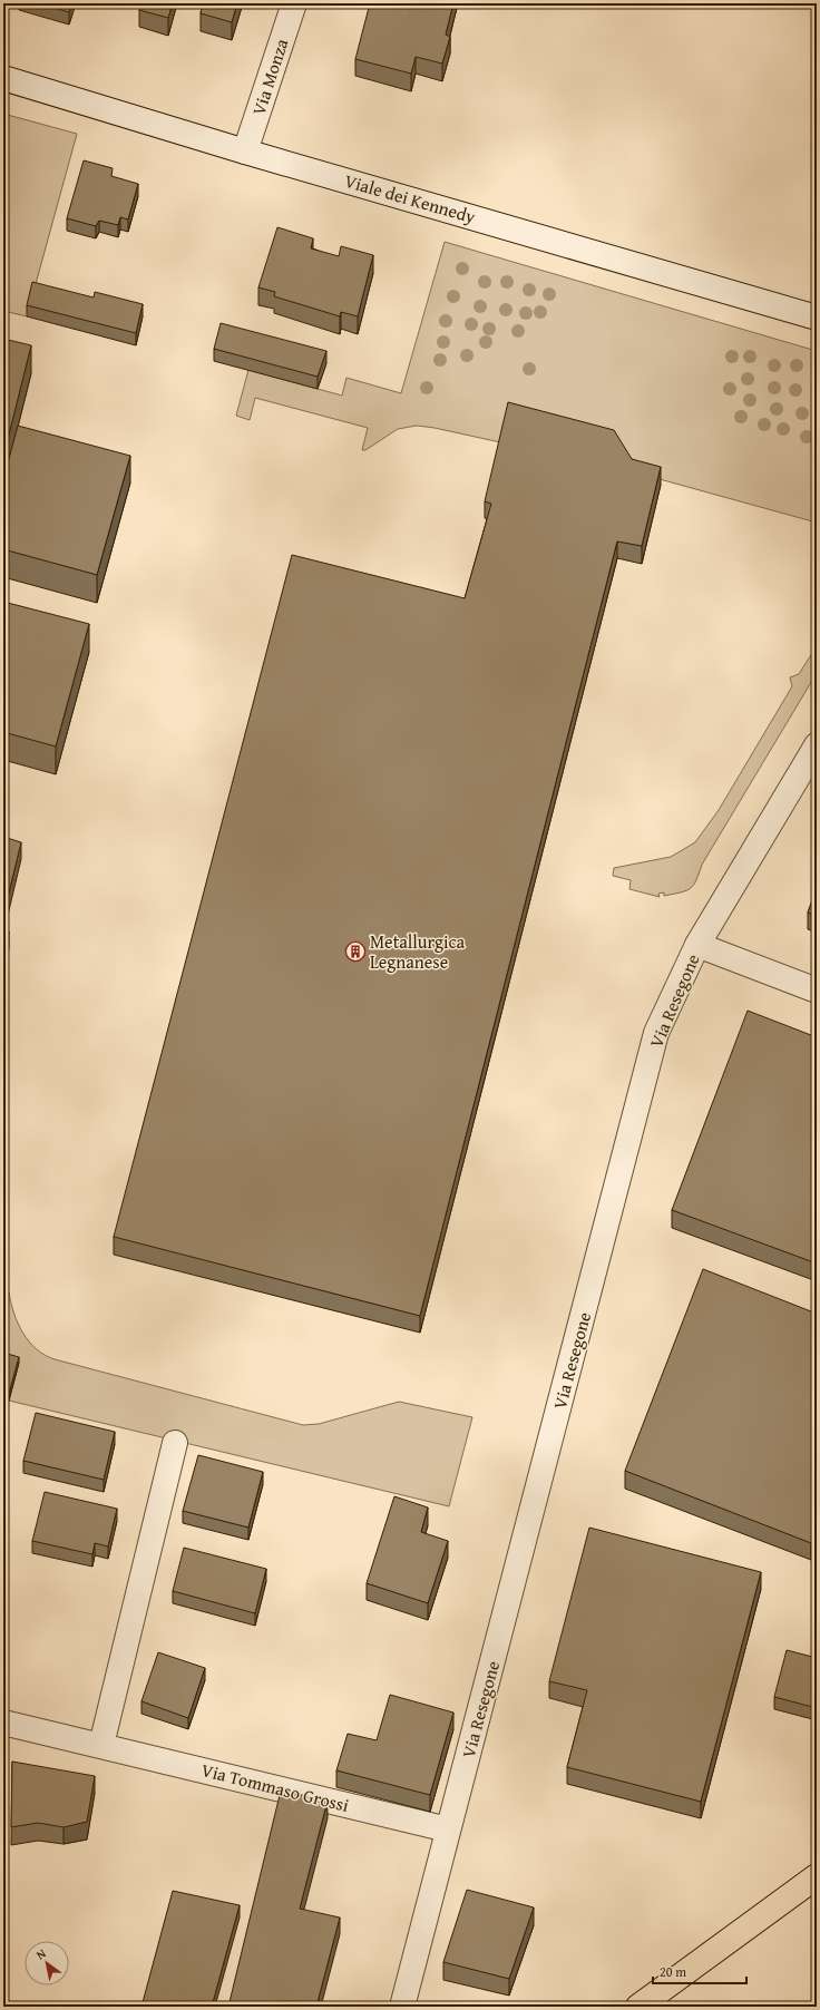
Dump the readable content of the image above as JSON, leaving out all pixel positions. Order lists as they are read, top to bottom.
{
  "streets": {
    "street": [
      "Via Monza",
      "Viale dei Kennedy",
      "Via Resegone",
      "Via Tommaso Grossi"
    ]
  },
  "crossings": [
    ["Via Monza", "Viale dei Kennedy"],
    ["Via Resegone", "Via Tommaso Grossi"]
  ],
  "places": {
    "building": ["Metallurgica Legnanese"]
  },
  "scale_bar": "20 m",
  "north": "top left"
}
